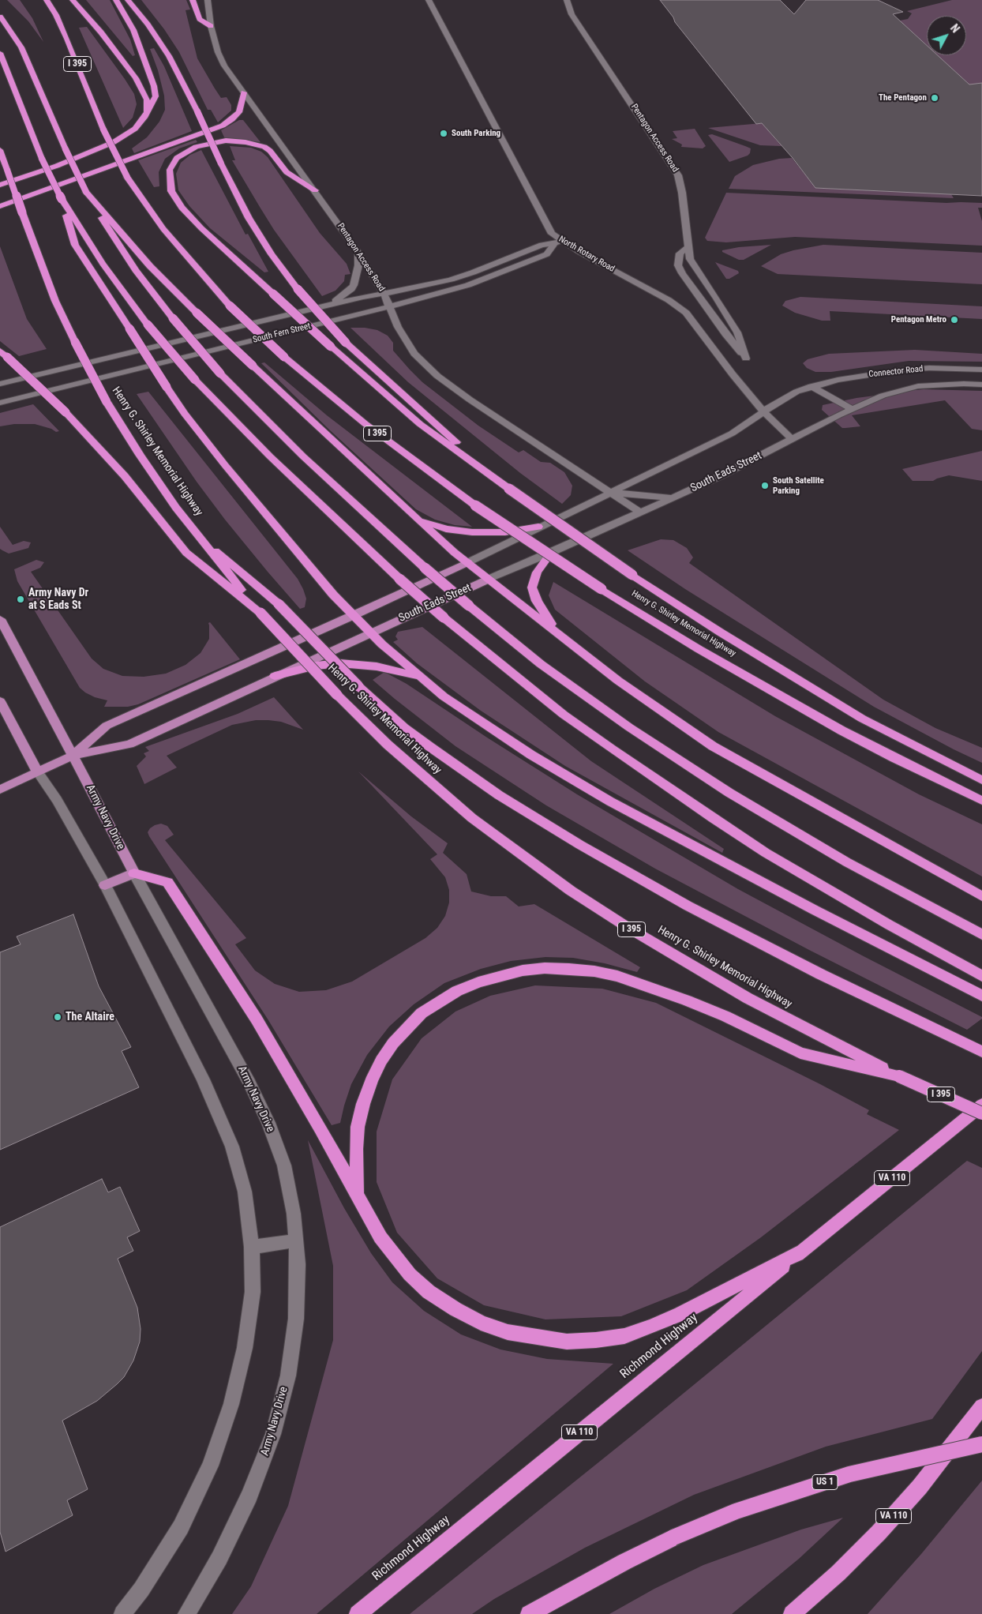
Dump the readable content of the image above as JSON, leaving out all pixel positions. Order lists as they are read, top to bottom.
{
  "streets": {
    "highway": [
      "I 395",
      "Henry G. Shirley Memorial Highway",
      "VA 110",
      "Richmond Highway",
      "US 1"
    ],
    "main road": ["South Eads Street", "Army Navy Drive"],
    "street": [
      "Pentagon Access Road",
      "North Rotary Road",
      "South Fern Street",
      "Connector Road"
    ]
  },
  "crossings": [
    ["Pentagon Access Road", "North Rotary Road"],
    ["Pentagon Access Road", "South Fern Street"],
    ["Pentagon Access Road", "Connector Road"],
    ["Pentagon Access Road", "South Eads Street"],
    ["North Rotary Road", "South Fern Street"],
    ["North Rotary Road", "Connector Road"],
    ["North Rotary Road", "South Eads Street"],
    ["Connector Road", "South Eads Street"],
    ["South Eads Street", "Army Navy Drive"]
  ],
  "places": [
    "The Pentagon",
    "South Parking",
    "Pentagon Metro",
    "South Satellite Parking",
    "Army Navy Dr at S Eads St",
    "The Altaire"
  ],
  "north": "top right"
}
